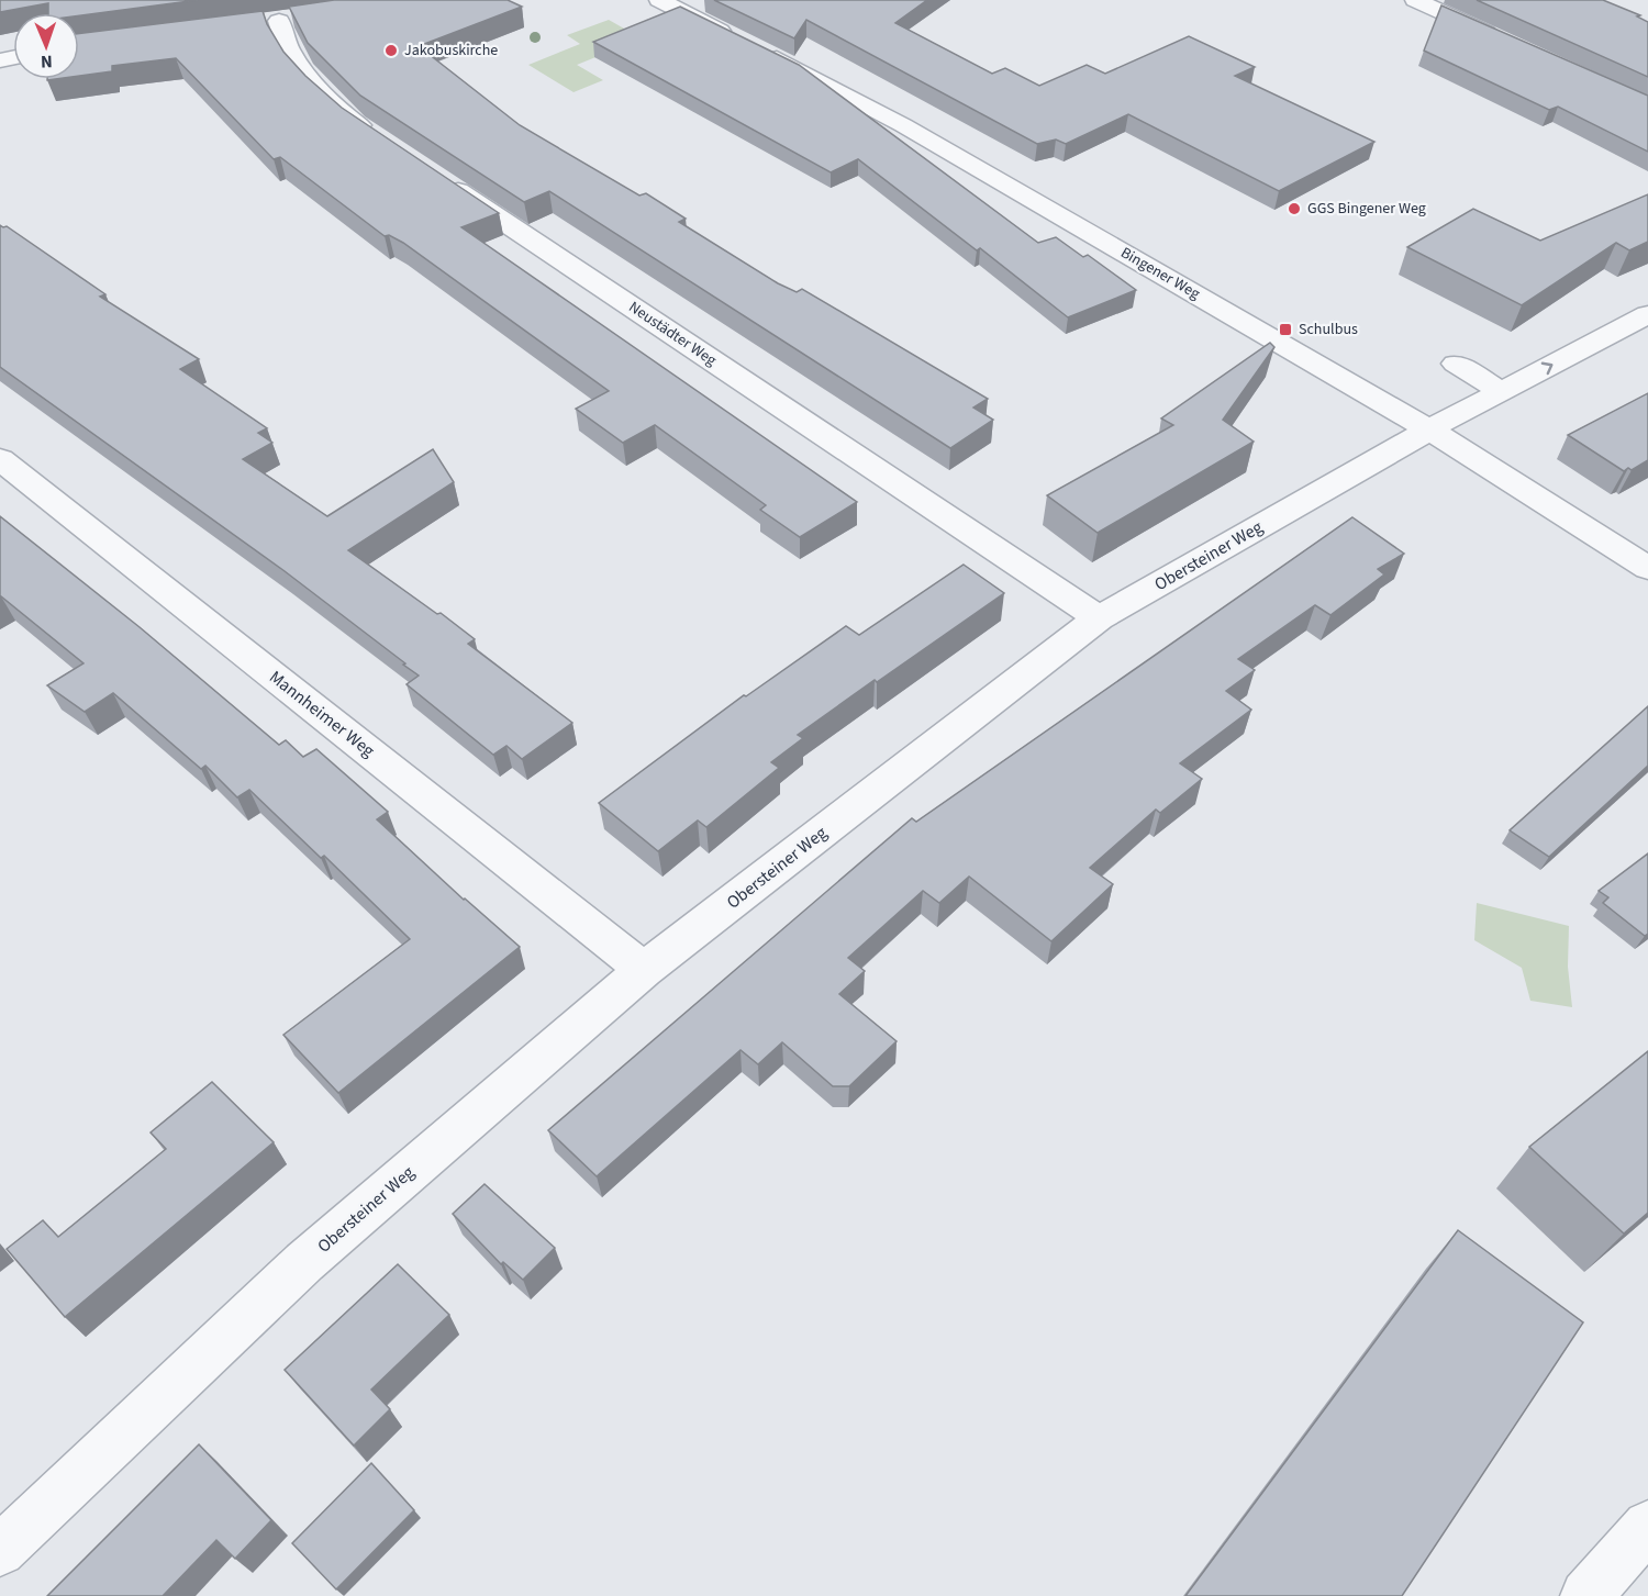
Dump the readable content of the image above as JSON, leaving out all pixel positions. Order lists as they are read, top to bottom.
{
  "streets": {
    "street": [
      "Bingener Weg",
      "Neustädter Weg",
      "Obersteiner Weg",
      "Mannheimer Weg"
    ]
  },
  "crossings": [
    ["Bingener Weg", "Obersteiner Weg"],
    ["Neustädter Weg", "Obersteiner Weg"],
    ["Obersteiner Weg", "Mannheimer Weg"]
  ],
  "places": {
    "other": ["Jakobuskirche", "GGS Bingener Weg"],
    "transit": ["Schulbus"]
  },
  "north": "bottom"
}
